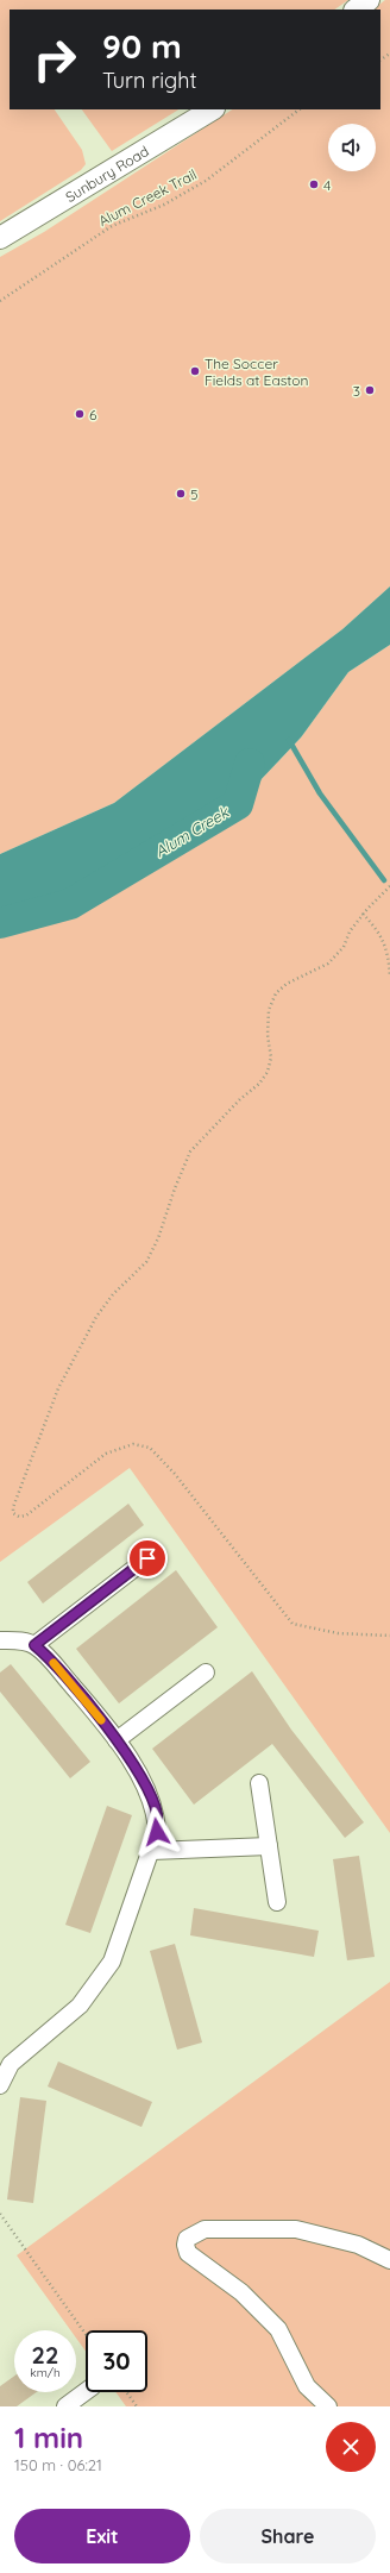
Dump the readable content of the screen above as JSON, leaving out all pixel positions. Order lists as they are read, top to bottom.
{
  "streets": {
    "main road": ["Sunbury Road"],
    "path": ["Alum Creek Trail"]
  },
  "water": ["Alum Creek"],
  "places": [
    "4",
    "The Soccer Fields at Easton",
    "3",
    "6",
    "5"
  ],
  "page": {
    "turn": ["90 m", "Turn right"],
    "speed": "22 km/h",
    "limit": "30",
    "heading": ["1 min", "150 m · 06:21"],
    "buttons": ["Exit", "Share"]
  }
}
